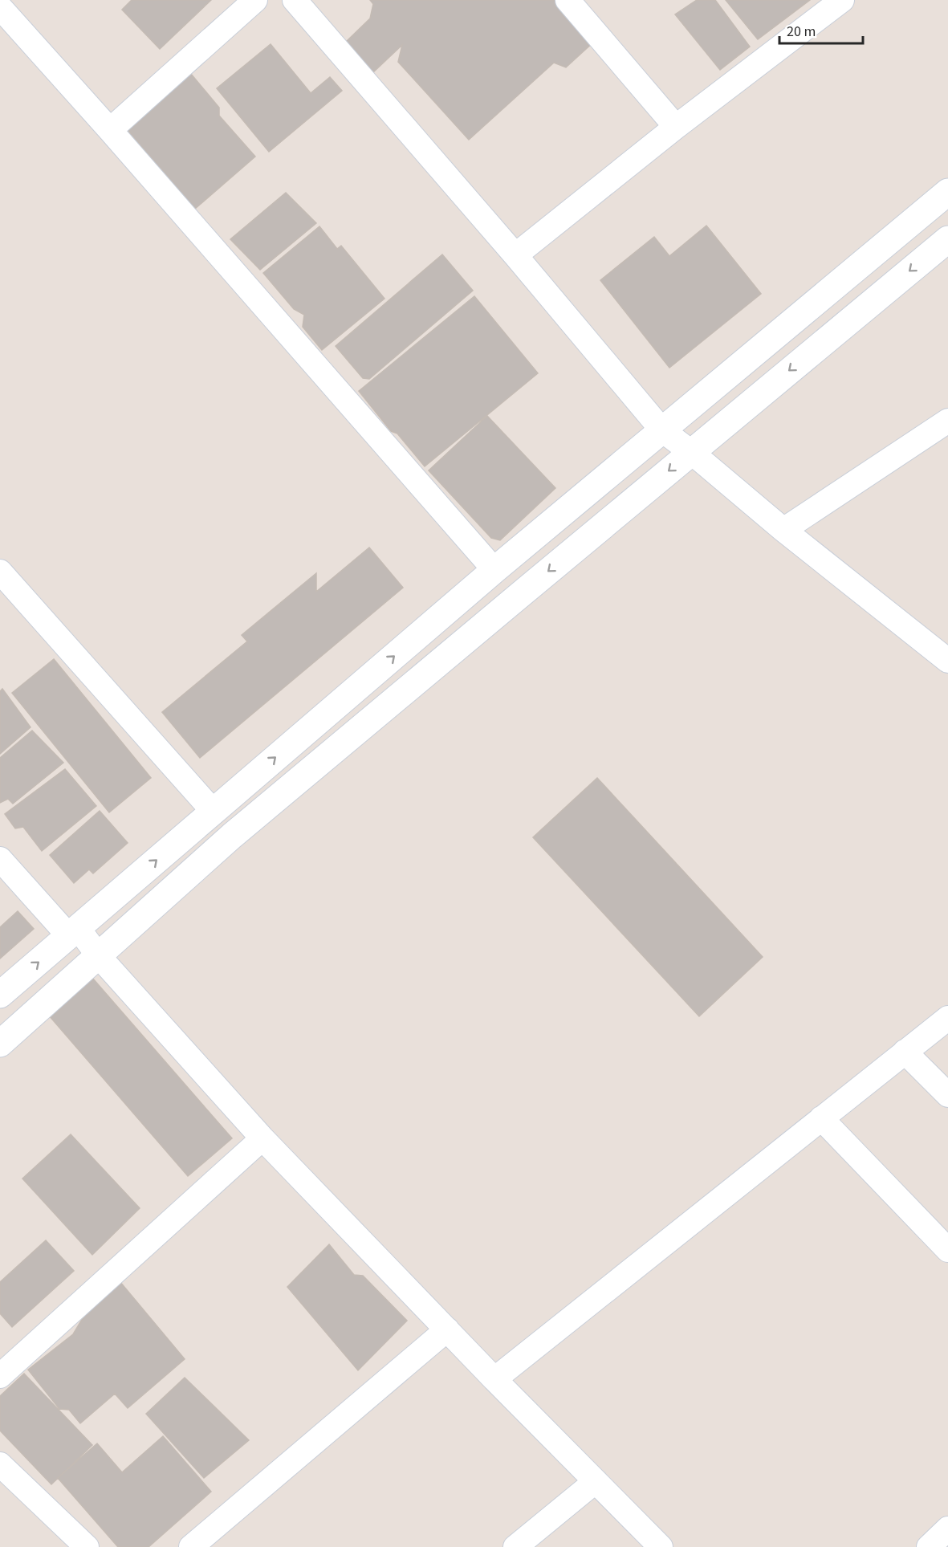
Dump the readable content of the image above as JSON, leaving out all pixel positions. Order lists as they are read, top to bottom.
{
  "scale_bar": "20 m"
}
